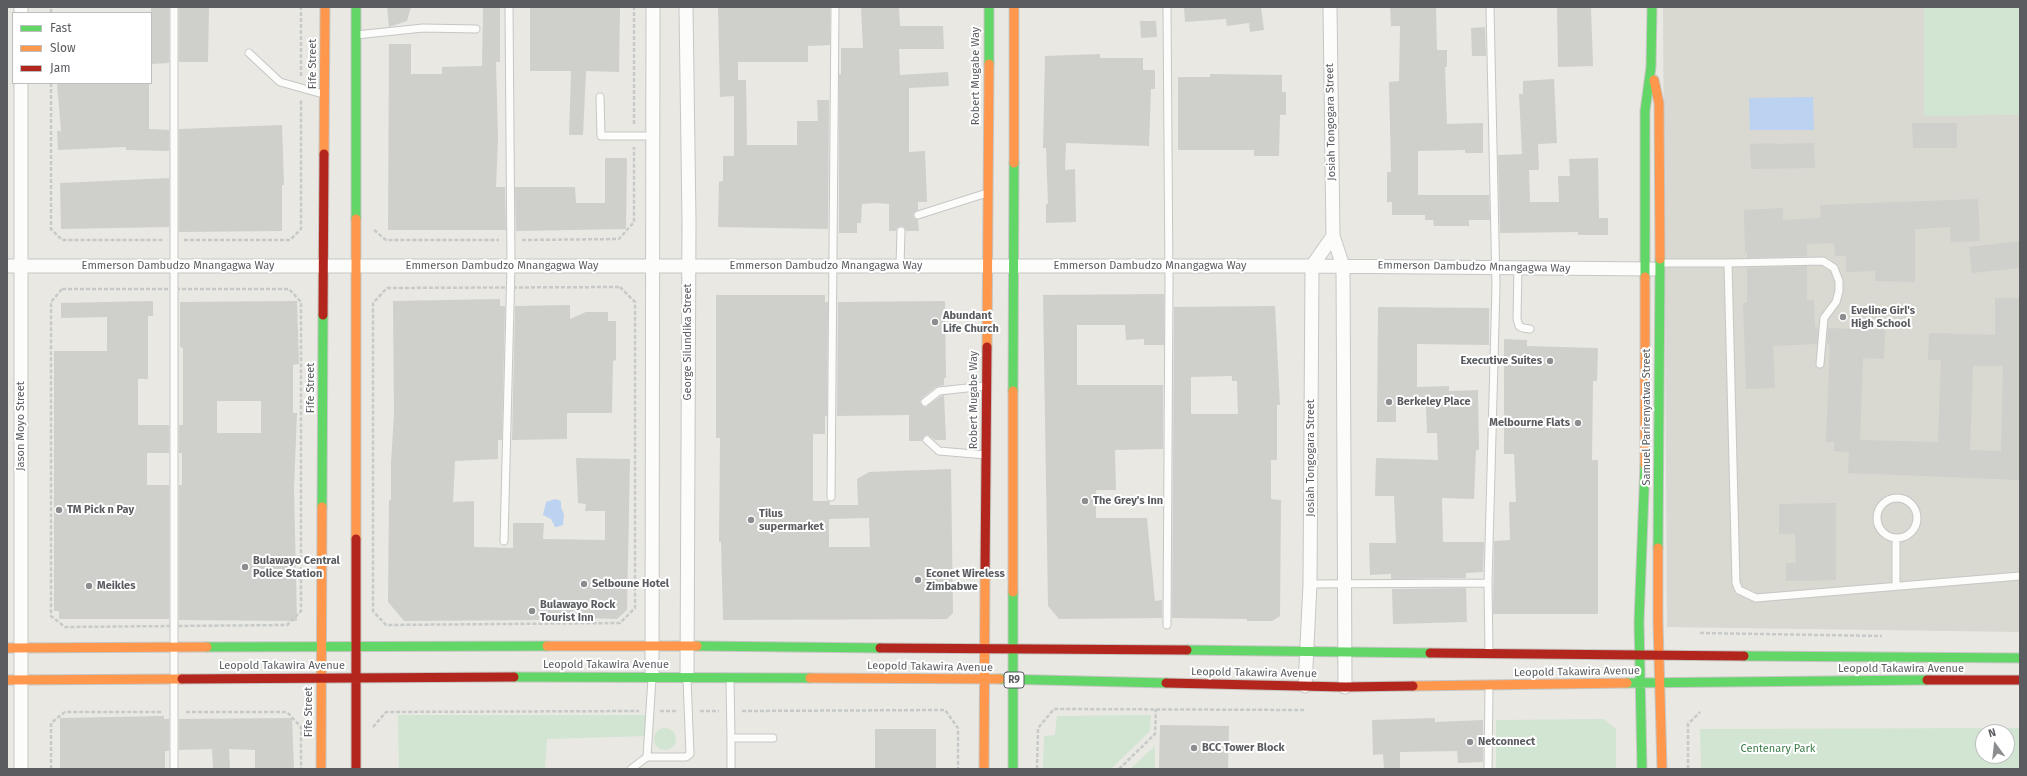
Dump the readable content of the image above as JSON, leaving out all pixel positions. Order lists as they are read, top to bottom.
{
  "streets": {
    "main road": [
      "Fife Street",
      "Robert Mugabe Way",
      "Samuel Parirenyatwa Street",
      "Leopold Takawira Avenue",
      "R9"
    ],
    "street": [
      "Josiah Tongogara Street",
      "Emmerson Dambudzo Mnangagwa Way",
      "George Silundika Street",
      "Jason Moyo Street"
    ]
  },
  "crossings": [
    ["Fife Street", "Emmerson Dambudzo Mnangagwa Way"],
    ["Fife Street", "Leopold Takawira Avenue"],
    ["Robert Mugabe Way", "Emmerson Dambudzo Mnangagwa Way"],
    ["Robert Mugabe Way", "Leopold Takawira Avenue"],
    ["Josiah Tongogara Street", "Emmerson Dambudzo Mnangagwa Way"],
    ["Josiah Tongogara Street", "Leopold Takawira Avenue"],
    ["Emmerson Dambudzo Mnangagwa Way", "George Silundika Street"],
    ["Emmerson Dambudzo Mnangagwa Way", "Samuel Parirenyatwa Street"],
    ["Emmerson Dambudzo Mnangagwa Way", "Jason Moyo Street"],
    ["George Silundika Street", "Leopold Takawira Avenue"],
    ["Samuel Parirenyatwa Street", "Leopold Takawira Avenue"],
    ["Jason Moyo Street", "Leopold Takawira Avenue"]
  ],
  "parks": ["Centenary Park"],
  "places": [
    "Eveline Girl's High School",
    "Abundant Life Church",
    "Executive Suites",
    "Berkeley Place",
    "Melbourne Flats",
    "The Grey's Inn",
    "TM Pick n Pay",
    "Tilus supermarket",
    "Bulawayo Central Police Station",
    "Econet Wireless Zimbabwe",
    "Selboune Hotel",
    "Meikles",
    "Bulawayo Rock Tourist Inn",
    "Netconnect",
    "BCC Tower Block"
  ],
  "legend": ["Fast", "Slow", "Jam"],
  "north": "top"
}
